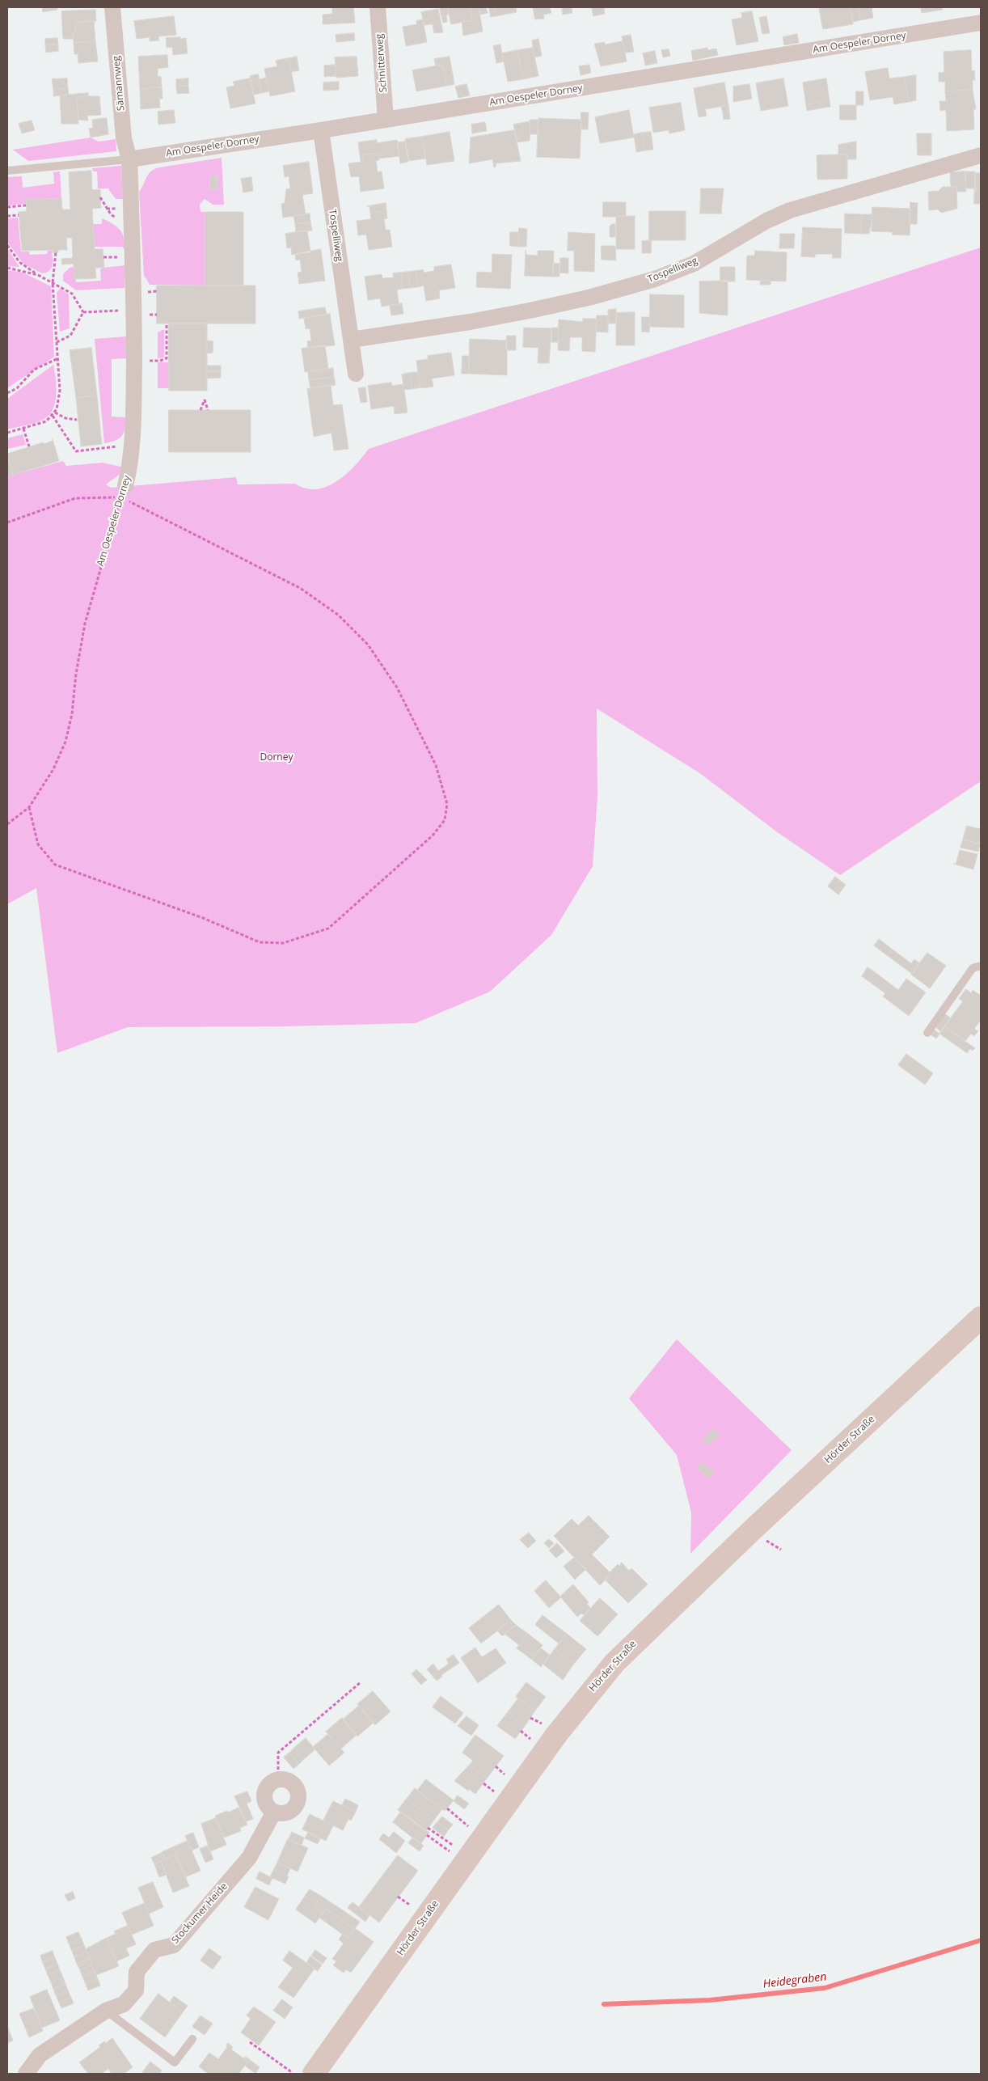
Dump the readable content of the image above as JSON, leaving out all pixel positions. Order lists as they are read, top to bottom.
{
  "streets": {
    "main road": ["Hörder Straße"],
    "street": [
      "Am Oespeler Dorney",
      "Schnitterweg",
      "Sämannweg",
      "Tospelliweg",
      "Stockumer Heide"
    ]
  },
  "crossings": [
    ["Am Oespeler Dorney", "Schnitterweg"],
    ["Am Oespeler Dorney", "Sämannweg"],
    ["Am Oespeler Dorney", "Tospelliweg"]
  ],
  "water": ["Heidegraben"],
  "parks": ["Dorney"]
}
